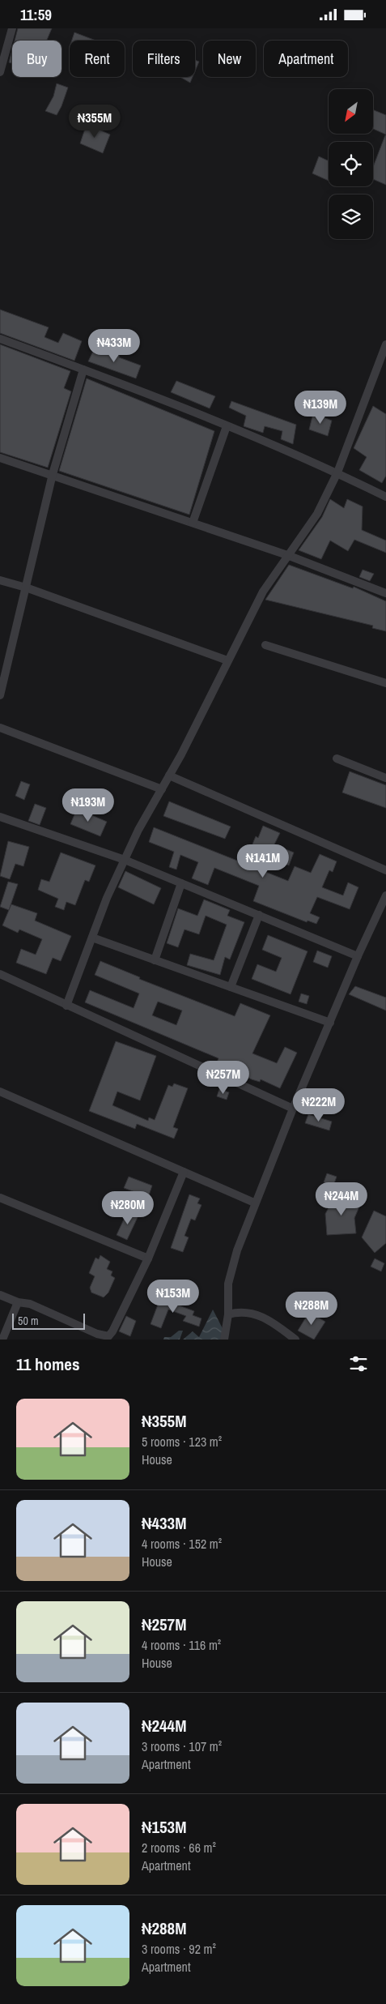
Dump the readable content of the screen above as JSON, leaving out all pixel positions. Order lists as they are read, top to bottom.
{
  "scale_bar": "50 m",
  "north": "bottom left",
  "page": {
    "status": "11:59",
    "chip": [
      "Buy",
      "Rent",
      "Filters",
      "New",
      "Apartment"
    ],
    "price": [
      "₦355M",
      "₦433M",
      "₦139M",
      "₦193M",
      "₦141M",
      "₦257M",
      "₦222M",
      "₦244M",
      "₦280M",
      "₦153M",
      "₦288M"
    ],
    "scale": "50 m",
    "heading": "11 homes",
    "list": [
      {
        "name": "₦355M",
        "note": "5 rooms · 123 m² · House"
      },
      {
        "name": "₦433M",
        "note": "4 rooms · 152 m² · House"
      },
      {
        "name": "₦257M",
        "note": "4 rooms · 116 m² · House"
      },
      {
        "name": "₦244M",
        "note": "3 rooms · 107 m² · Apartment"
      },
      {
        "name": "₦153M",
        "note": "2 rooms · 66 m² · Apartment"
      },
      {
        "name": "₦288M",
        "note": "3 rooms · 92 m² · Apartment"
      }
    ]
  }
}
